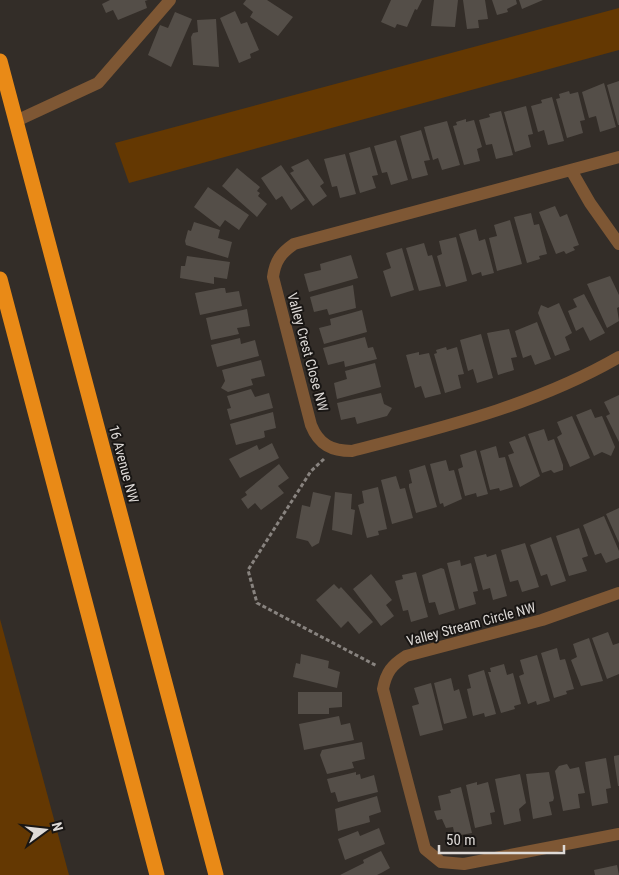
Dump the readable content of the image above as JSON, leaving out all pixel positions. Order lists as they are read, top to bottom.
{
  "streets": {
    "highway": ["16 Avenue NW"],
    "street": ["Valley Crest Close NW", "Valley Stream Circle NW"]
  },
  "scale_bar": "50 m",
  "north": "right"
}
